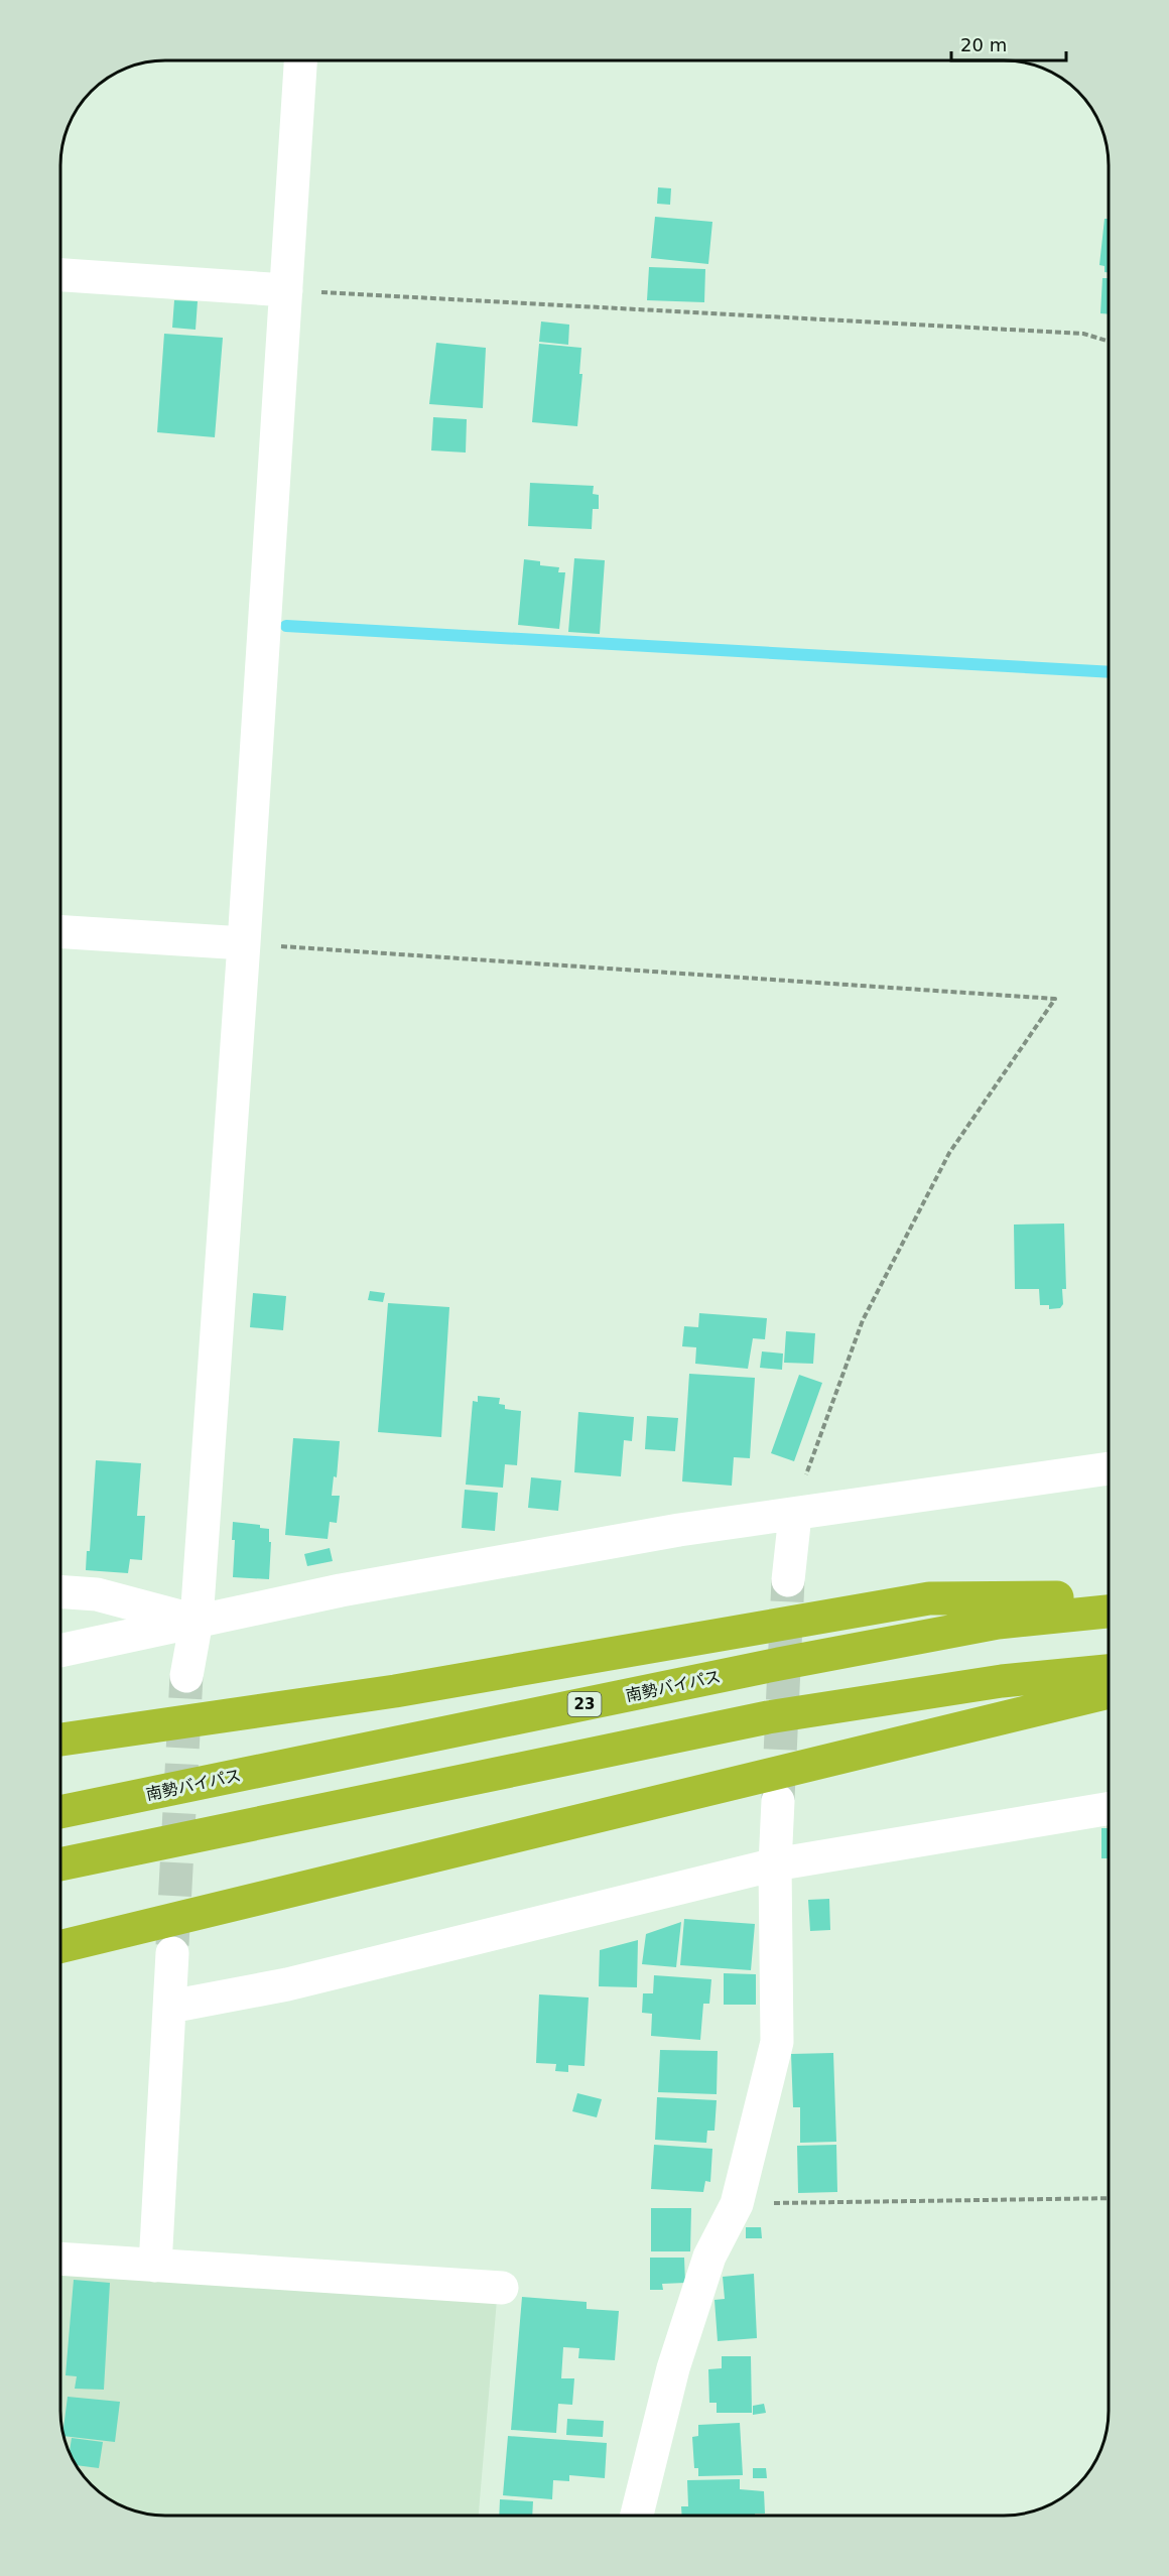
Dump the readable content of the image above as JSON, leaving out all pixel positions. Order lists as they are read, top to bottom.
{
  "streets": {
    "highway": ["南勢バイパス", "23"]
  },
  "scale_bar": "20 m"
}
